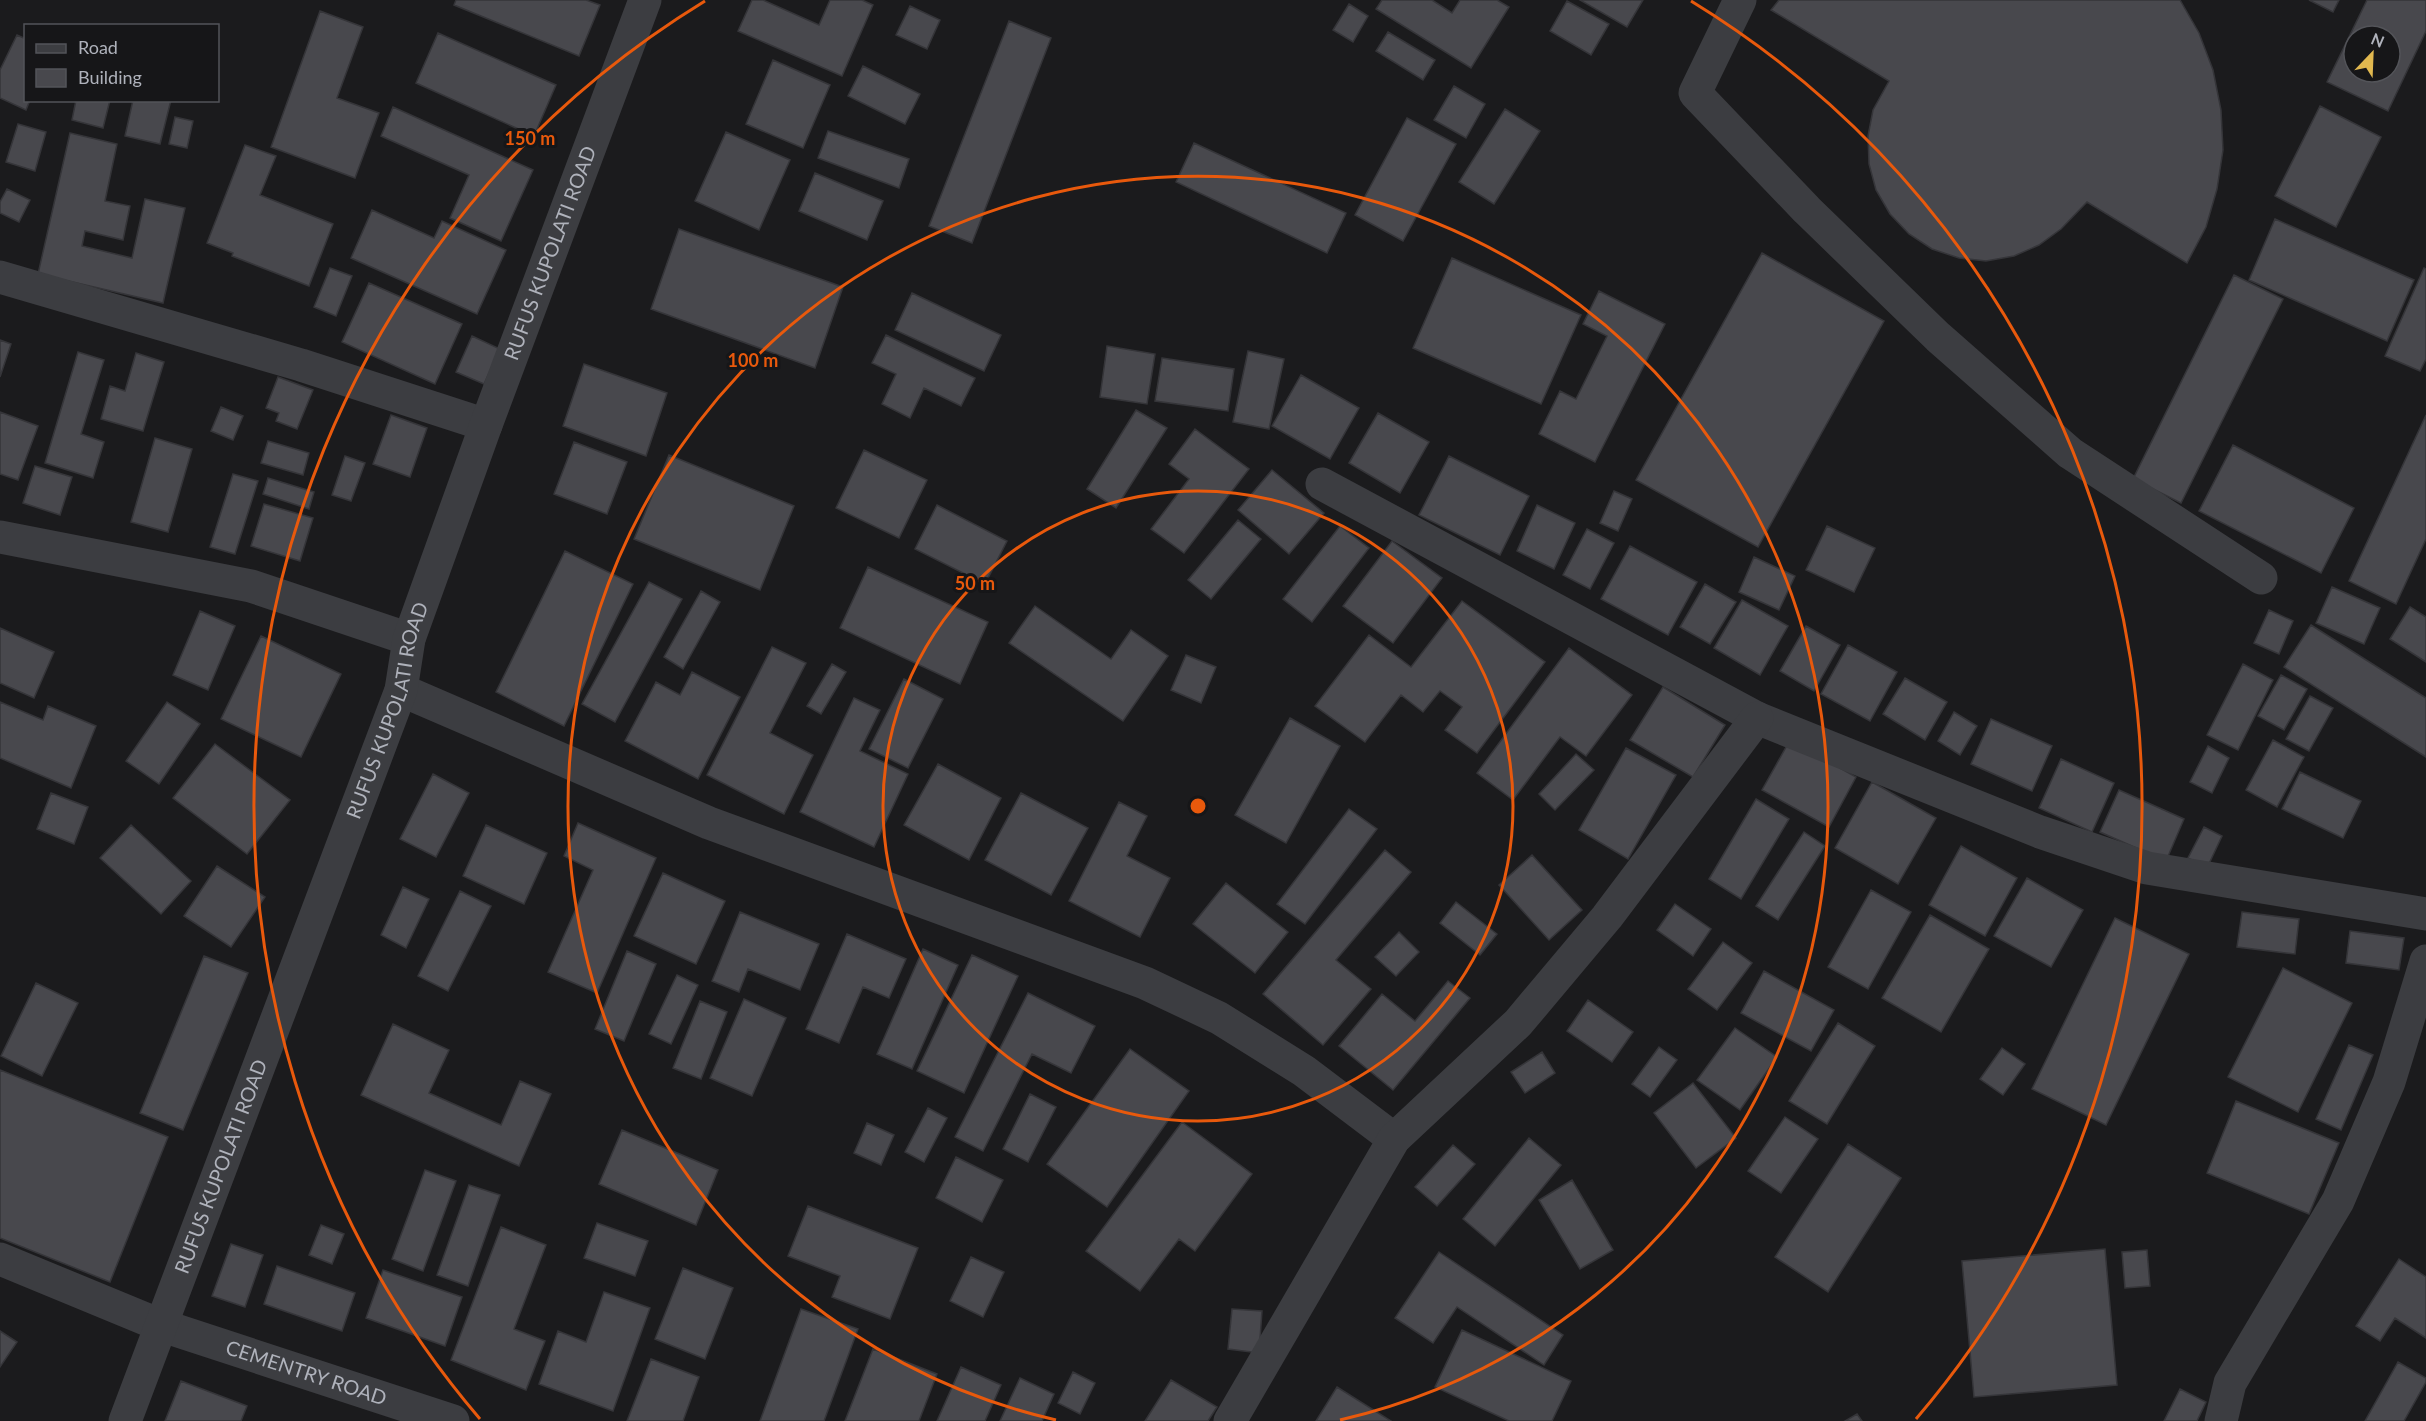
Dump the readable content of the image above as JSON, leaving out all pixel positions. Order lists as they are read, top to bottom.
{
  "streets": {
    "street": ["RUFUS KUPOLATI ROAD", "CEMENTRY ROAD"]
  },
  "crossings": [
    ["RUFUS KUPOLATI ROAD", "CEMENTRY ROAD"]
  ],
  "legend": ["Road", "Building"],
  "north": "top right",
  "rings": ["150 m", "100 m", "50 m"]
}
